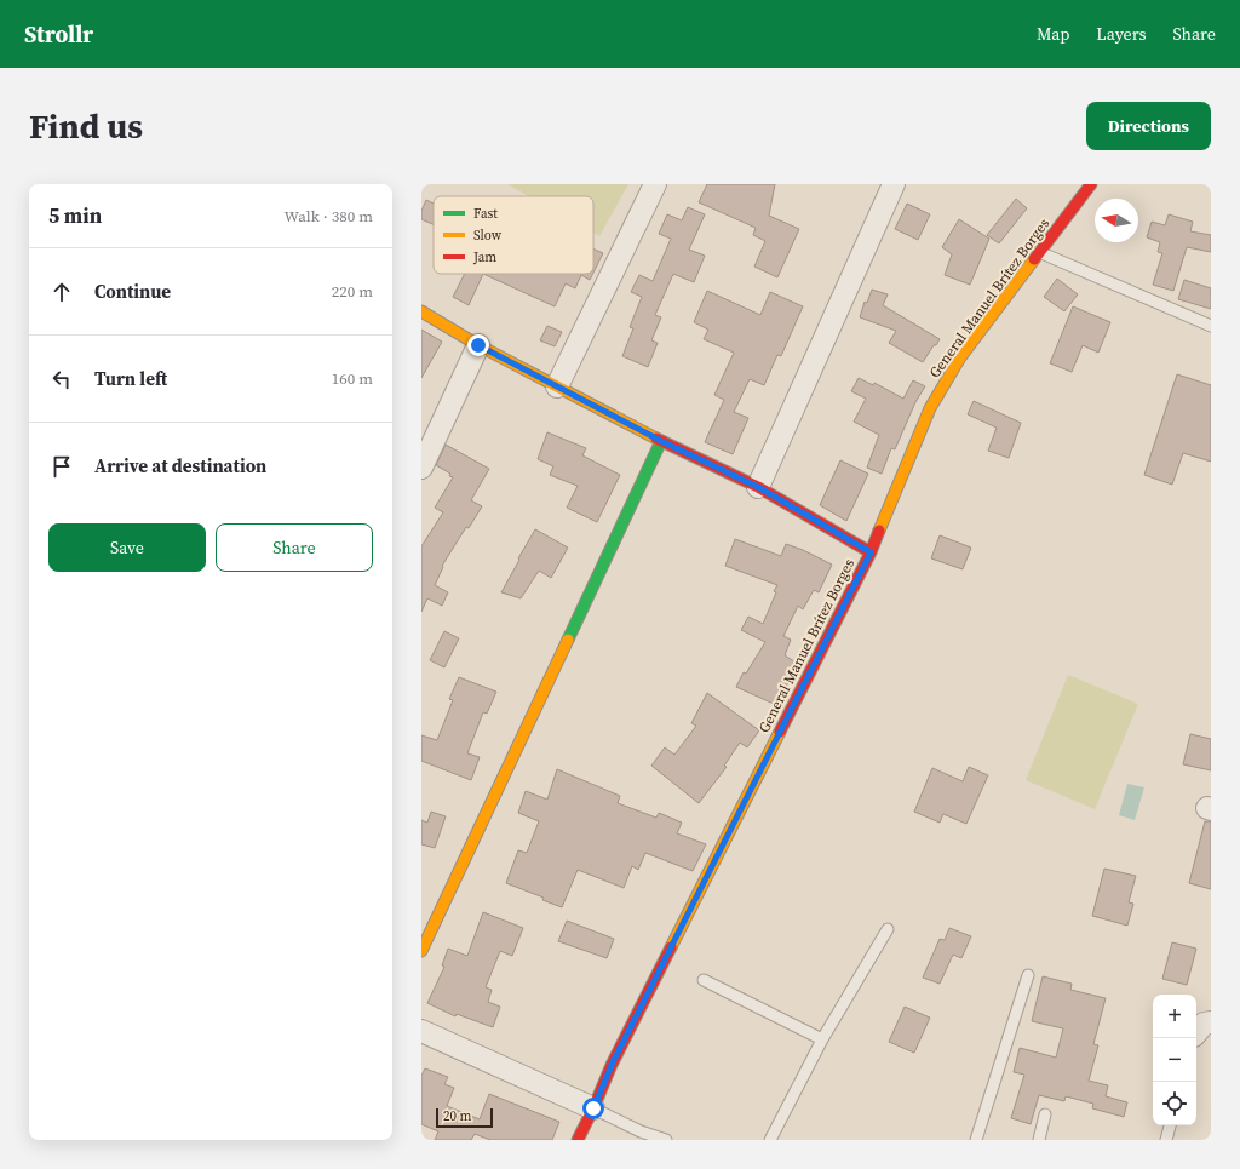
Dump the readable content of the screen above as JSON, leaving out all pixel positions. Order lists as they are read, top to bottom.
{
  "streets": {
    "street": ["General Manuel Brítez Borges"]
  },
  "legend": ["Fast", "Slow", "Jam"],
  "scale_bar": "20 m",
  "north": "left",
  "page": {
    "header": "Strollr",
    "nav": ["Map", "Layers", "Share"],
    "buttons": [
      "Directions",
      ["Save", "Share"]
    ],
    "title": "Find us",
    "heading": ["5 min", "Walk · 380 m"],
    "list": [
      ["Continue", "220 m"],
      ["Turn left", "160 m"],
      "Arrive at destination"
    ],
    "map_buttons": ["+", "−"],
    "scale": "20 m"
  }
}
